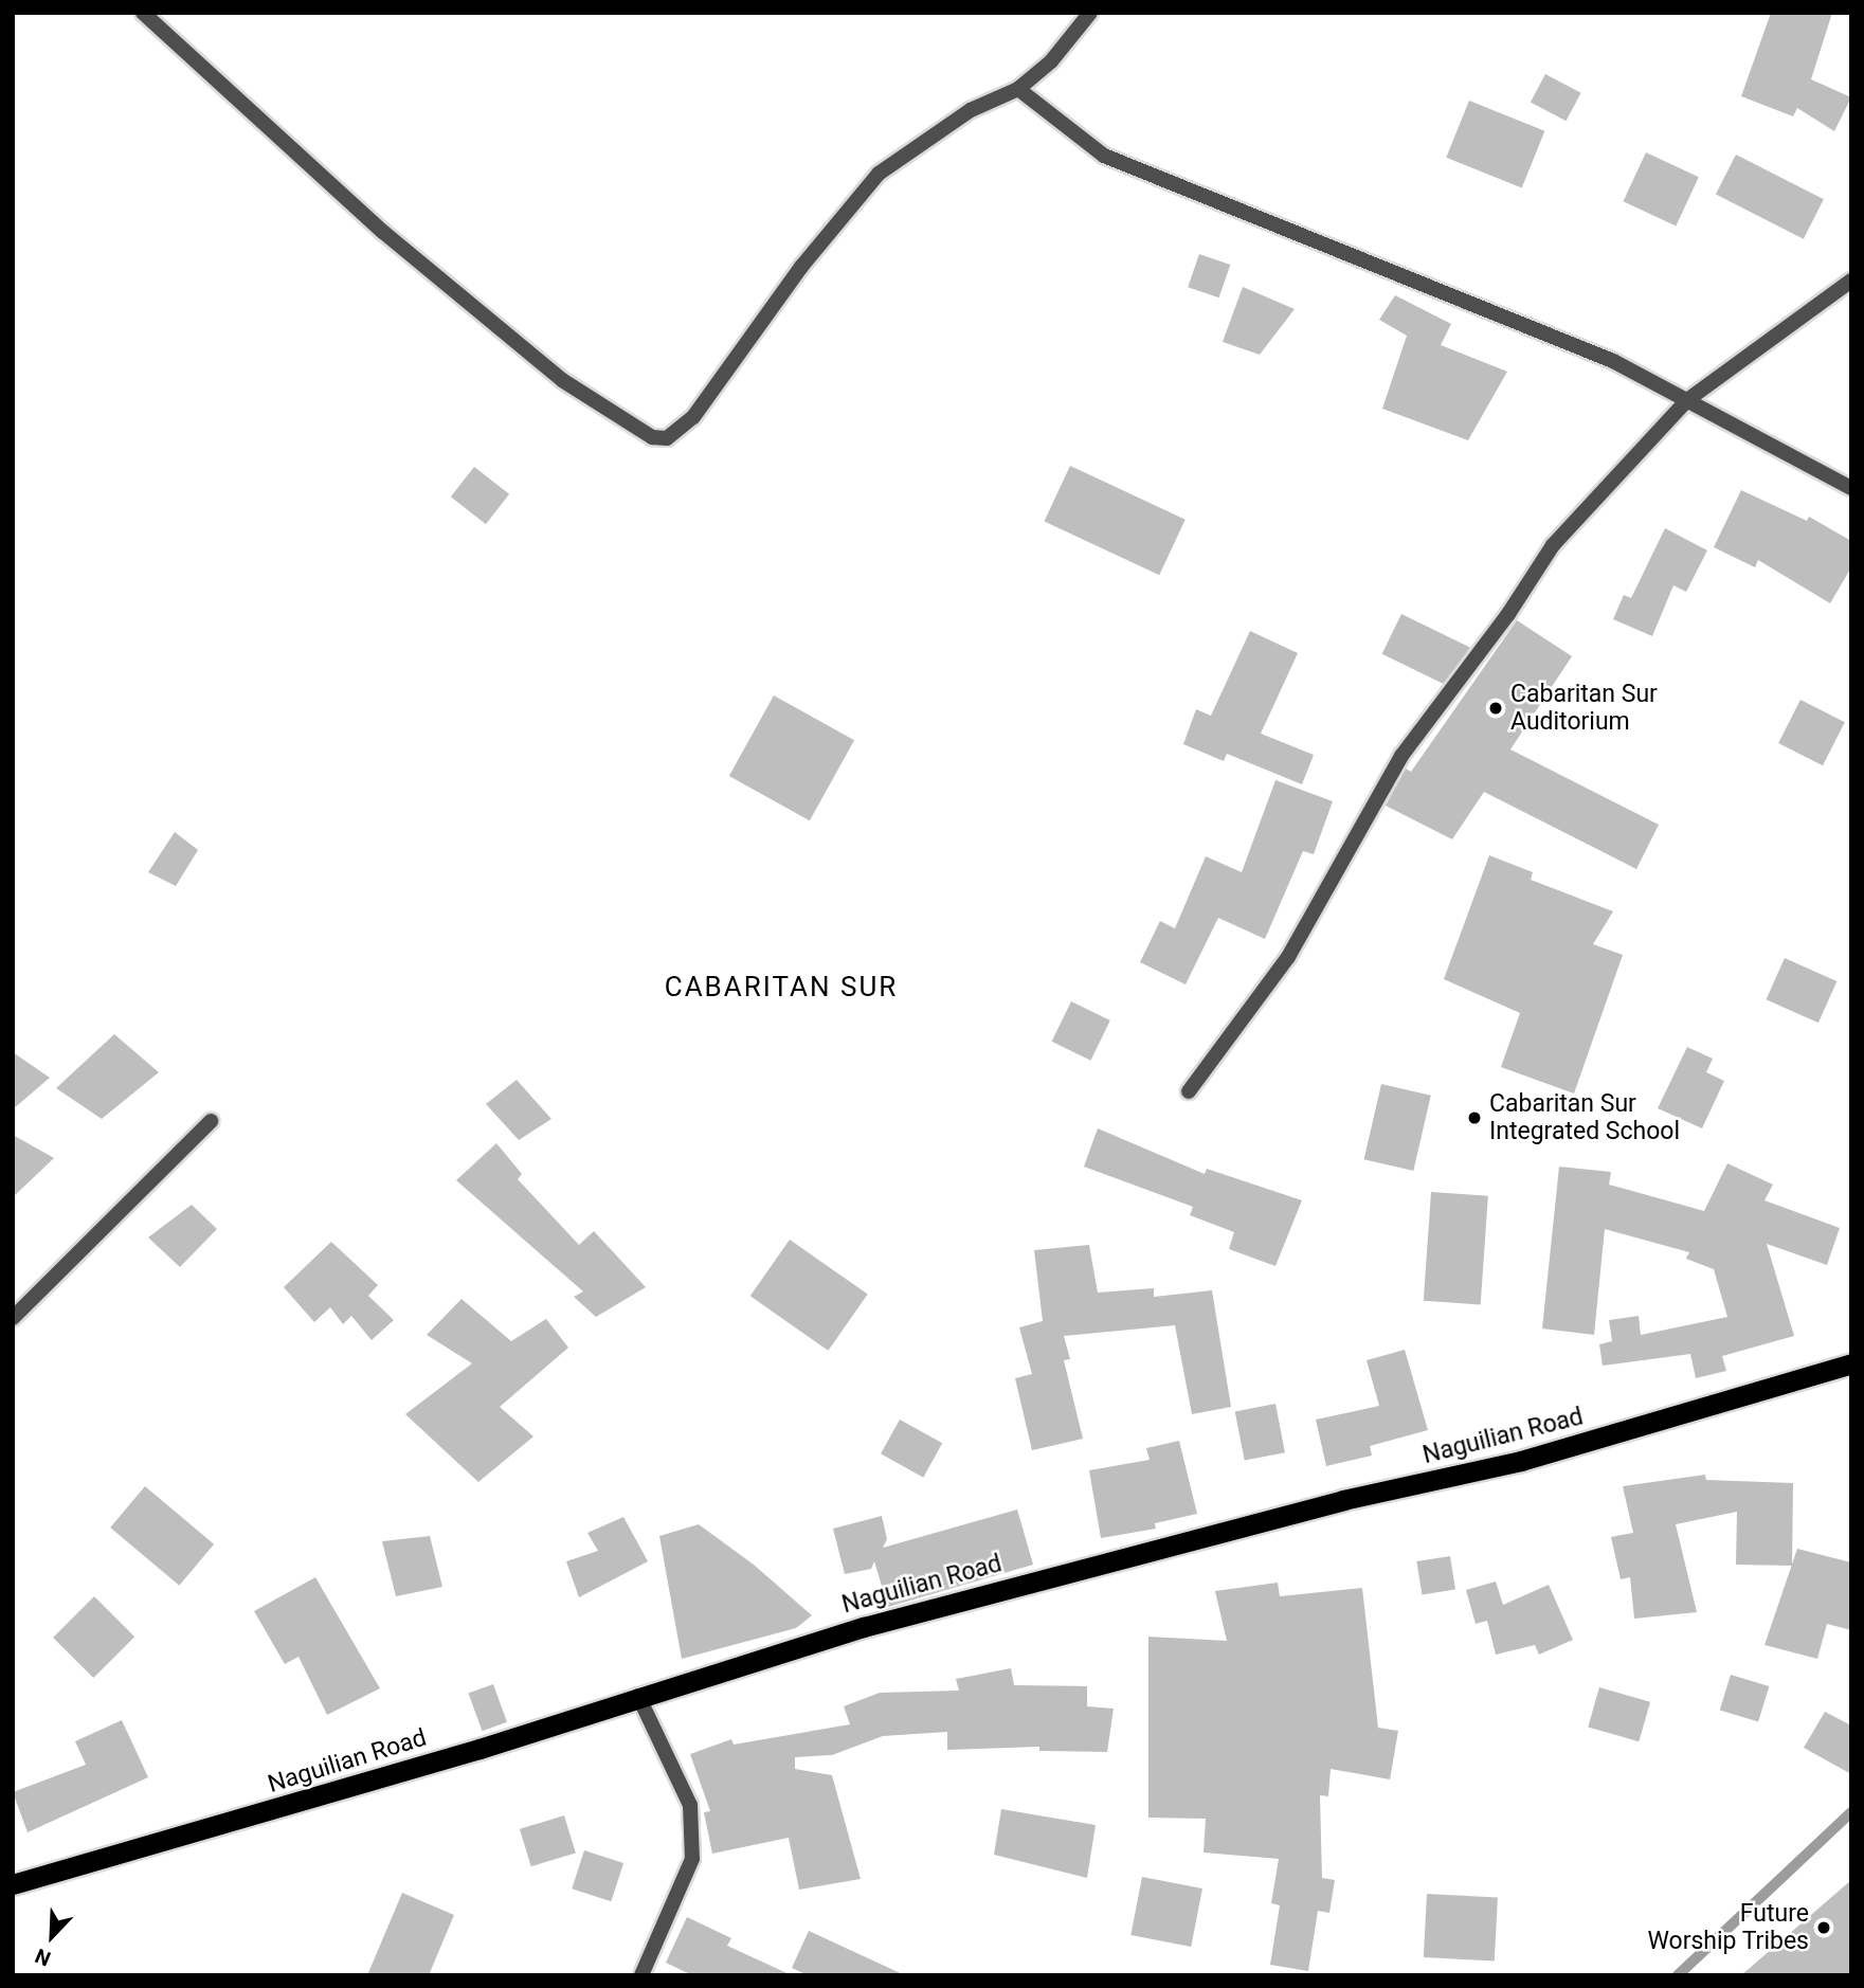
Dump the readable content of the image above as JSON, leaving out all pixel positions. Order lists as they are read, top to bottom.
{
  "streets": {
    "highway": ["Naguilian Road"]
  },
  "districts": ["CABARITAN SUR"],
  "places": ["Cabaritan Sur Auditorium", "Cabaritan Sur Integrated School", "Future Worship Tribes"],
  "north": "bottom left"
}
